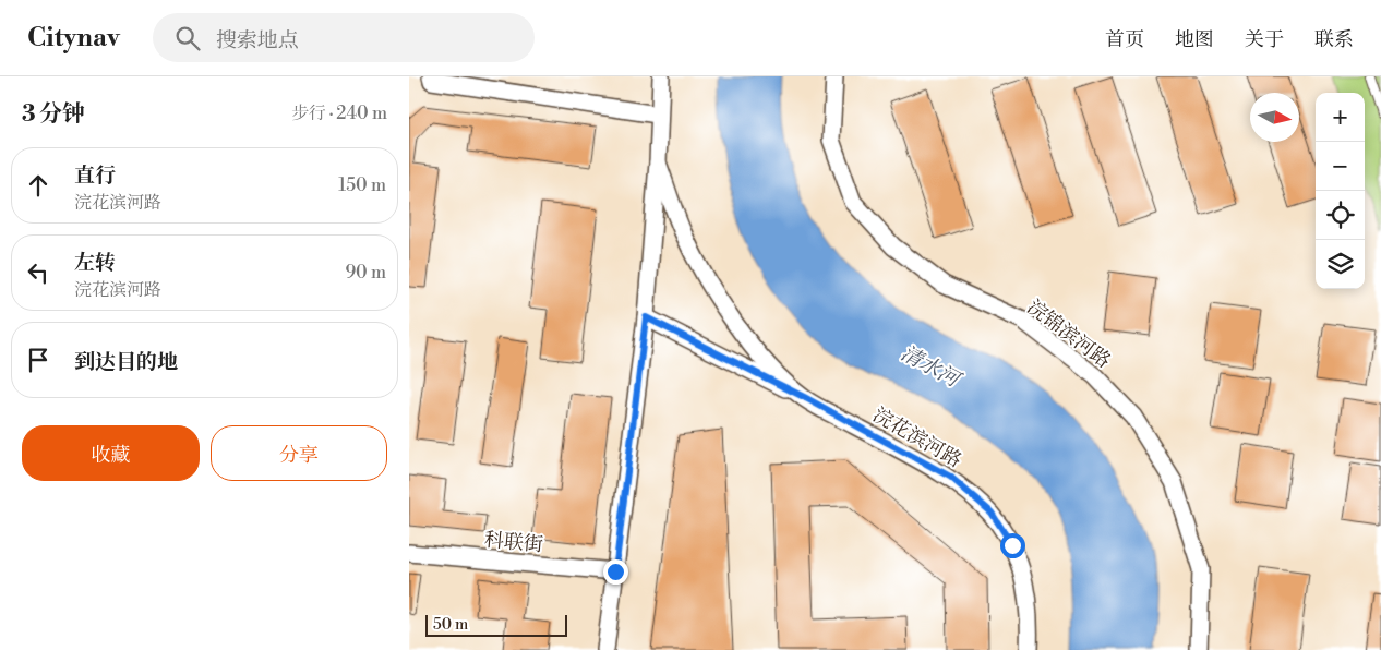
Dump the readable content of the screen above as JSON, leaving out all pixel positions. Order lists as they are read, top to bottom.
{
  "streets": {
    "street": ["浣锦滨河路", "浣花滨河路", "科联街"]
  },
  "crossings": [
    ["浣花滨河路", "科联街"]
  ],
  "water": ["清水河"],
  "scale_bar": "50 m",
  "north": "right",
  "page": {
    "header": "Citynav",
    "search": "搜索地点",
    "nav": [
      "首页",
      "地图",
      "关于",
      "联系"
    ],
    "heading": ["3 分钟", "步行 · 240 m"],
    "map_buttons": ["+", "−"],
    "list": [
      ["直行", "浣花滨河路", "150 m"],
      ["左转", "浣花滨河路", "90 m"],
      "到达目的地"
    ],
    "buttons": ["收藏", "分享"],
    "scale": "50 m"
  }
}
